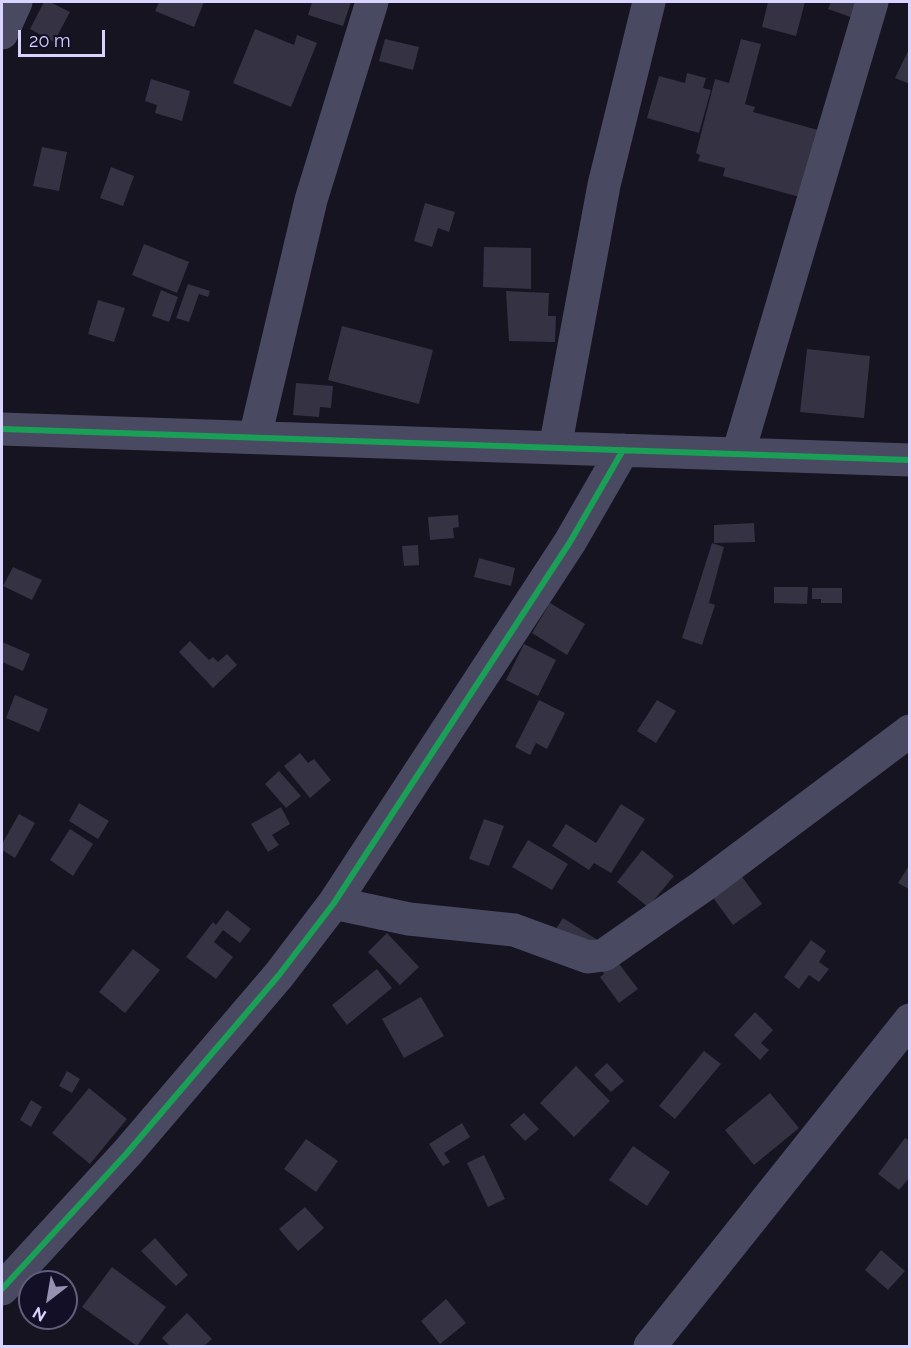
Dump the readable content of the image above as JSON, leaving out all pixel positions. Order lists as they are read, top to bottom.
{
  "scale_bar": "20 m",
  "north": "bottom left"
}
